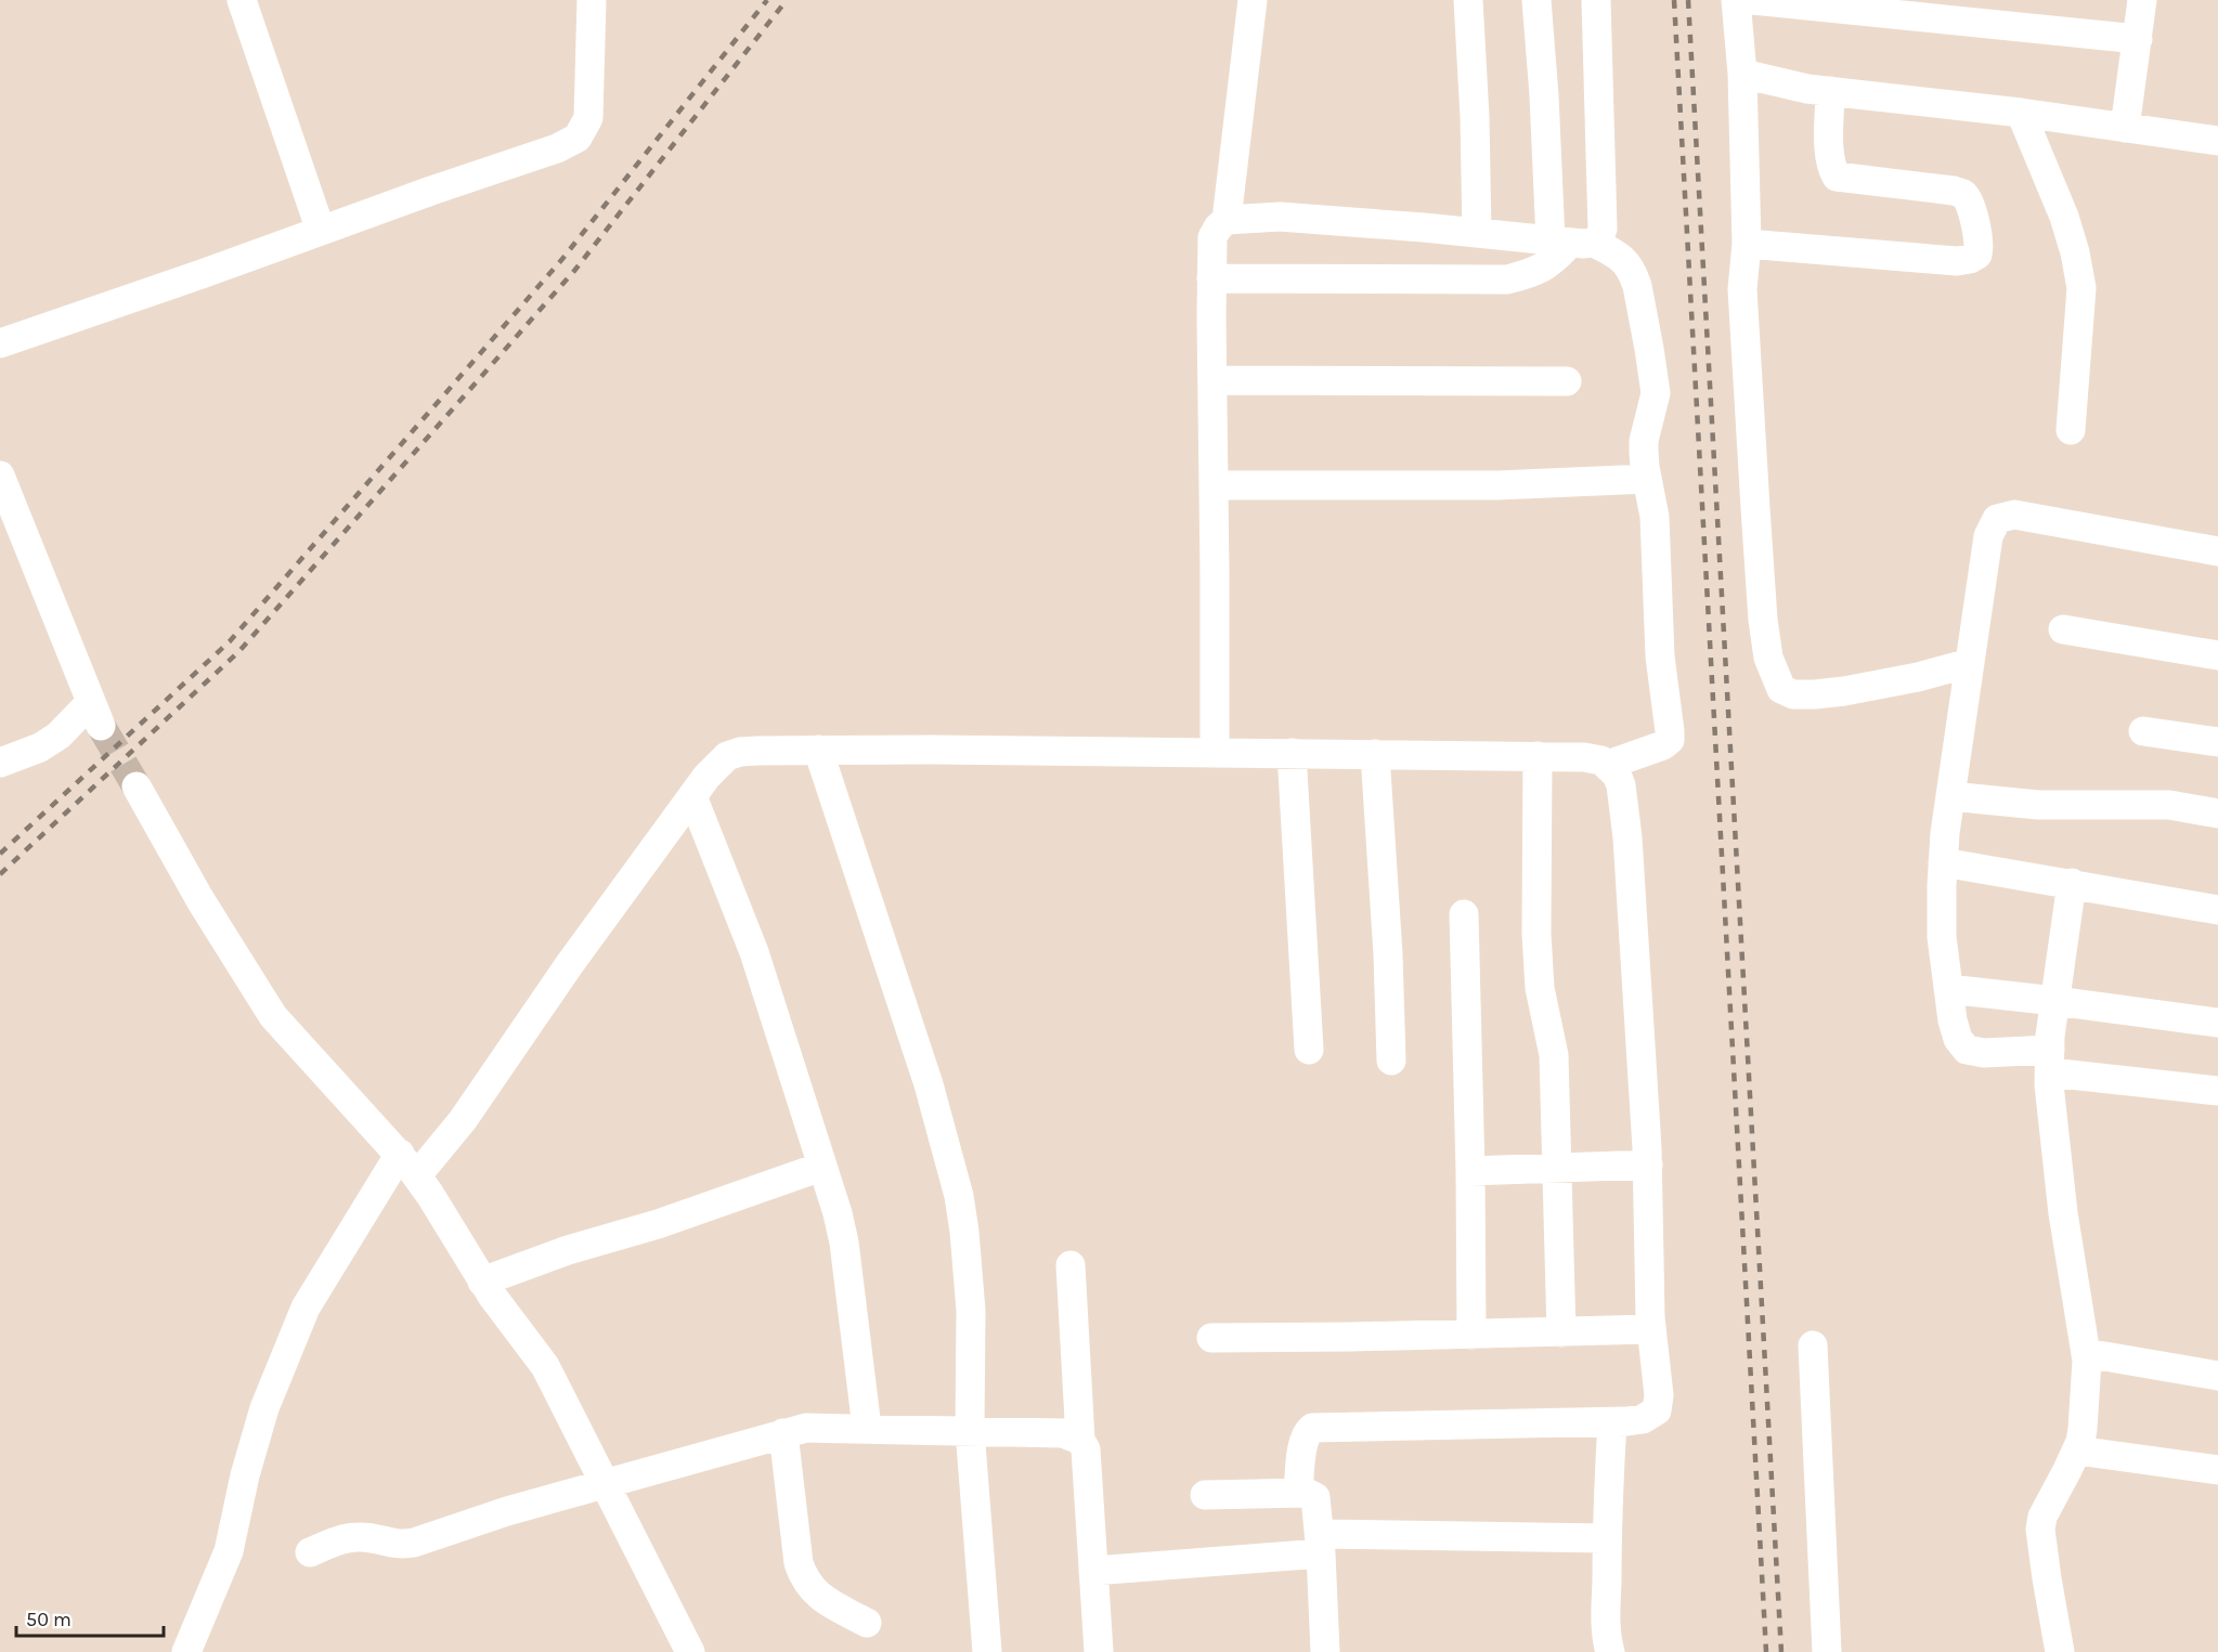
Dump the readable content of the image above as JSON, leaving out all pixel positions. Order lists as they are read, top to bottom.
{
  "scale_bar": "50 m"
}
